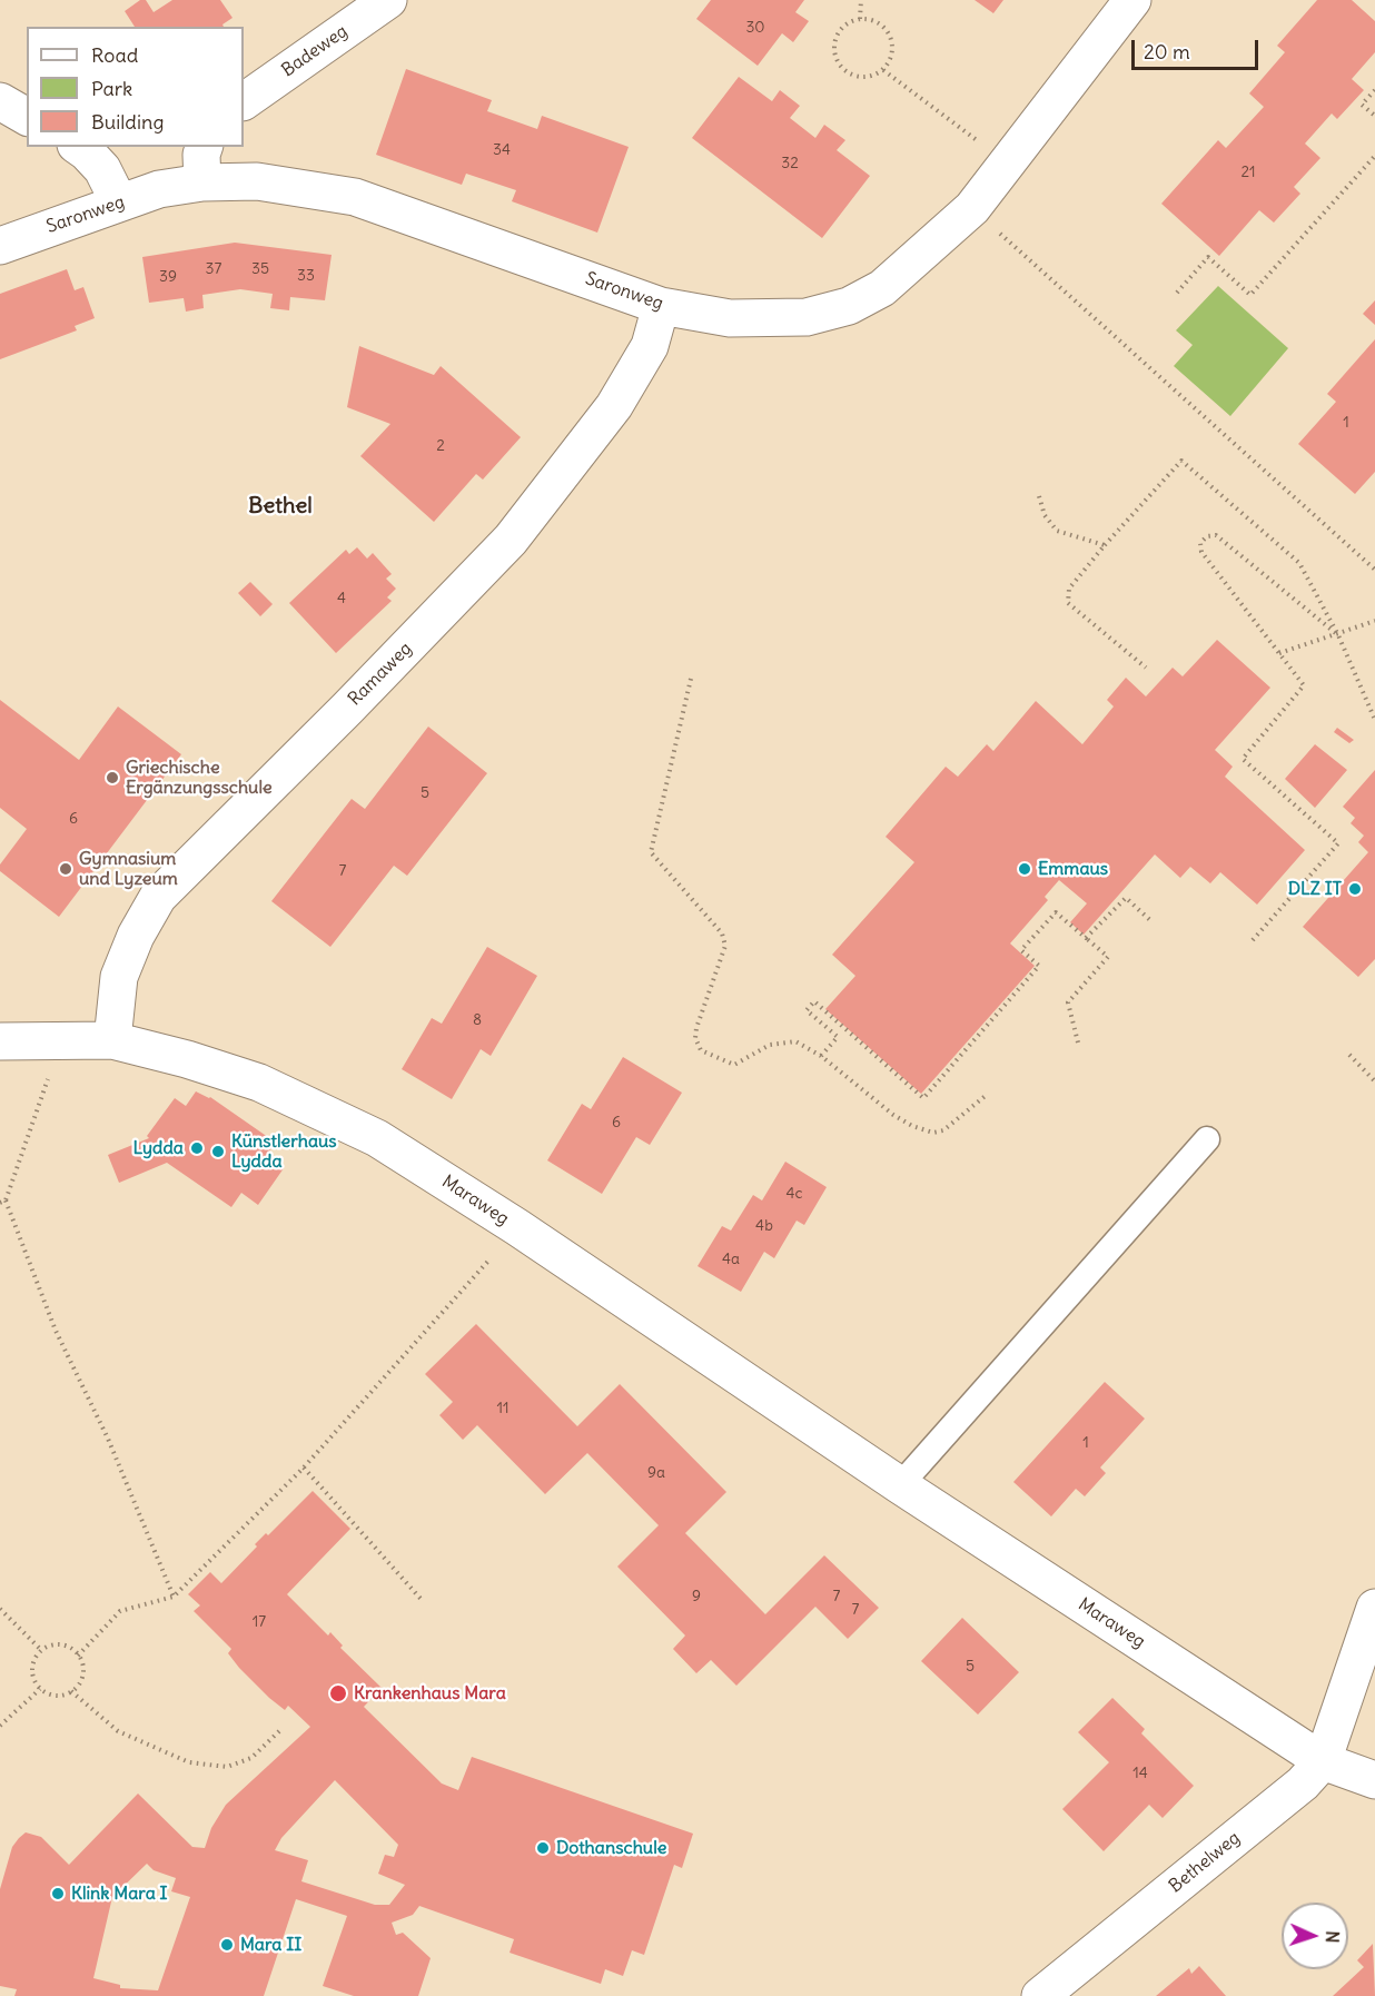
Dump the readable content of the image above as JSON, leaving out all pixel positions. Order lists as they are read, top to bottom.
{
  "streets": {
    "street": [
      "Badeweg",
      "Saronweg",
      "Ramaweg",
      "Maraweg",
      "Bethelweg"
    ]
  },
  "crossings": [
    ["Saronweg", "Ramaweg"],
    ["Ramaweg", "Maraweg"],
    ["Maraweg", "Bethelweg"]
  ],
  "districts": ["Bethel"],
  "places": [
    "Griechische Ergänzungsschule",
    "Gymnasium und Lyzeum",
    "Emmaus",
    "DLZ IT",
    "Lydda",
    "Künstlerhaus Lydda",
    "Krankenhaus Mara",
    "Dothanschule",
    "Klink Mara I",
    "Mara II"
  ],
  "house_numbers": [
    "30",
    "34",
    "32",
    "21",
    "37",
    "35",
    "33",
    "39",
    "1",
    "2",
    "4",
    "5",
    "6",
    "7",
    "8",
    "6",
    "4c",
    "4b",
    "4a",
    "11",
    "1",
    "9a",
    "9",
    "7",
    "7",
    "17",
    "5",
    "14"
  ],
  "legend": ["Road", "Park", "Building"],
  "scale_bar": "20 m",
  "north": "right"
}
